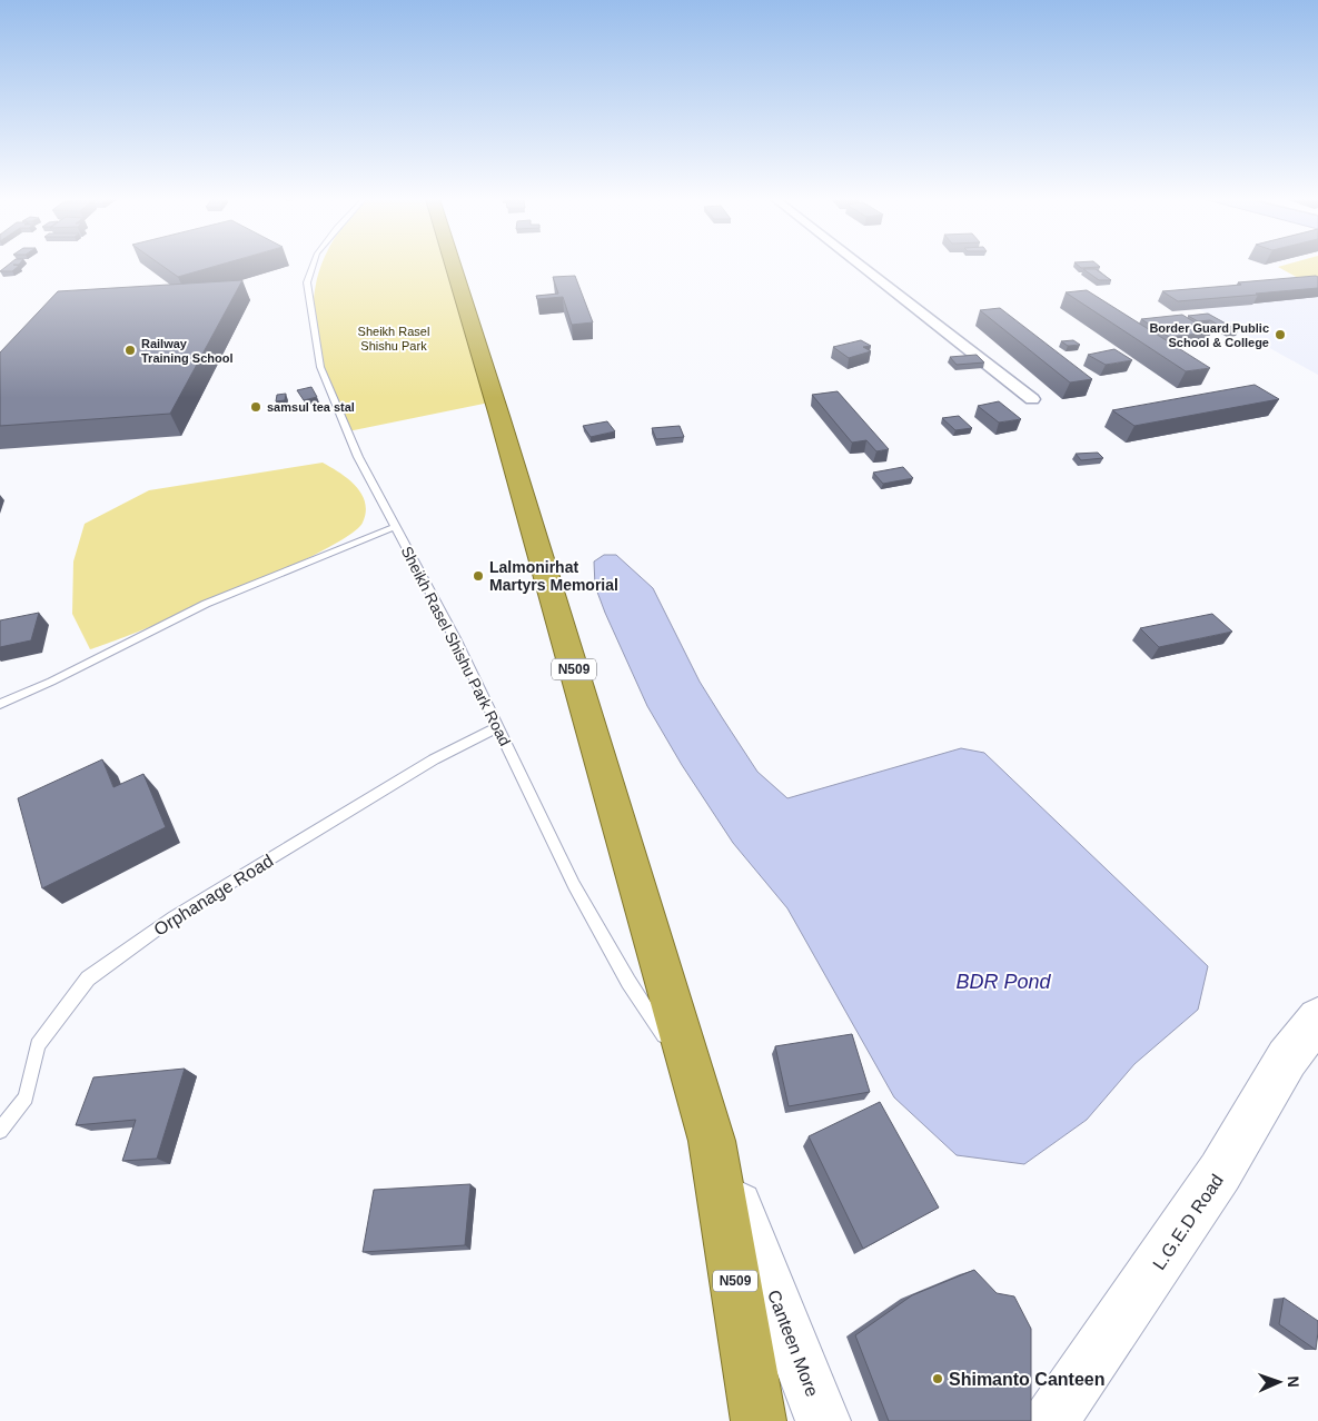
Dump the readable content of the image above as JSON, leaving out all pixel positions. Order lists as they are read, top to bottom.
{
  "streets": {
    "highway": ["N509"],
    "main road": ["L.G.E.D Road", "Canteen More"],
    "lane": ["Sheikh Rasel Shishu Park Road", "Orphanage Road"]
  },
  "crossings": [
    ["Sheikh Rasel Shishu Park Road", "N509"],
    ["Sheikh Rasel Shishu Park Road", "Orphanage Road"],
    ["N509", "Canteen More"]
  ],
  "water": ["BDR Pond"],
  "parks": ["Sheikh Rasel Shishu Park"],
  "places": [
    "Border Guard Public School & College",
    "Railway Training School",
    "samsul tea stal",
    "Lalmonirhat Martyrs Memorial",
    "Shimanto Canteen"
  ],
  "north": "right"
}
